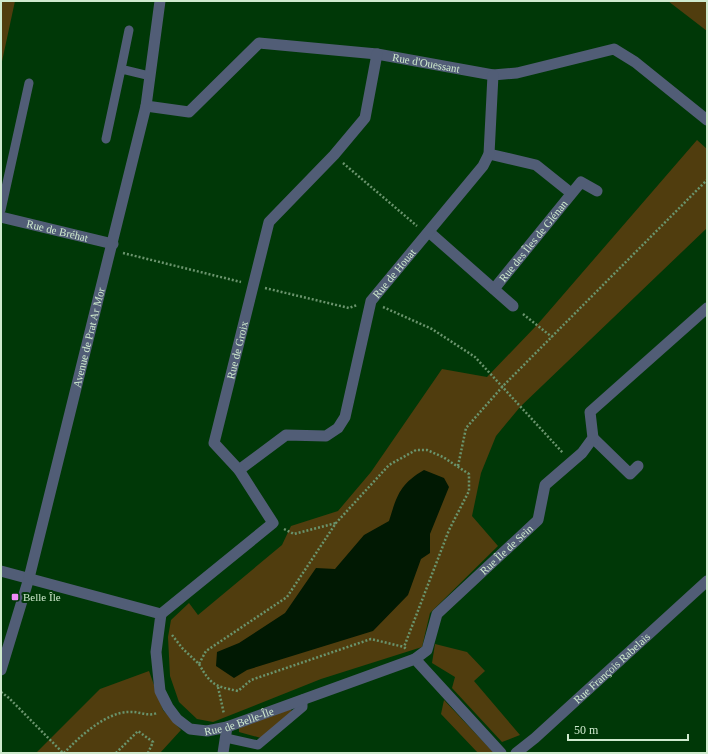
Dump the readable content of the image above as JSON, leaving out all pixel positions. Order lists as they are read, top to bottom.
{
  "streets": {
    "street": [
      "Rue d'Ouessant",
      "Rue de Bréhat",
      "Rue des Îles de Glénan",
      "Rue de Houat",
      "Avenue de Prat Ar Mor",
      "Rue de Groix",
      "Rue Île de Sein",
      "Rue François Rabelais",
      "Rue de Belle-Île"
    ]
  },
  "crossings": [
    ["Rue d'Ouessant", "Rue de Houat"],
    ["Rue d'Ouessant", "Avenue de Prat Ar Mor"],
    ["Rue d'Ouessant", "Rue de Groix"],
    ["Rue de Bréhat", "Avenue de Prat Ar Mor"],
    ["Rue des Îles de Glénan", "Rue de Houat"],
    ["Rue de Houat", "Rue de Groix"],
    ["Rue Île de Sein", "Rue de Belle-Île"]
  ],
  "places": {
    "transit": ["Belle Île"]
  },
  "scale_bar": "50 m"
}
